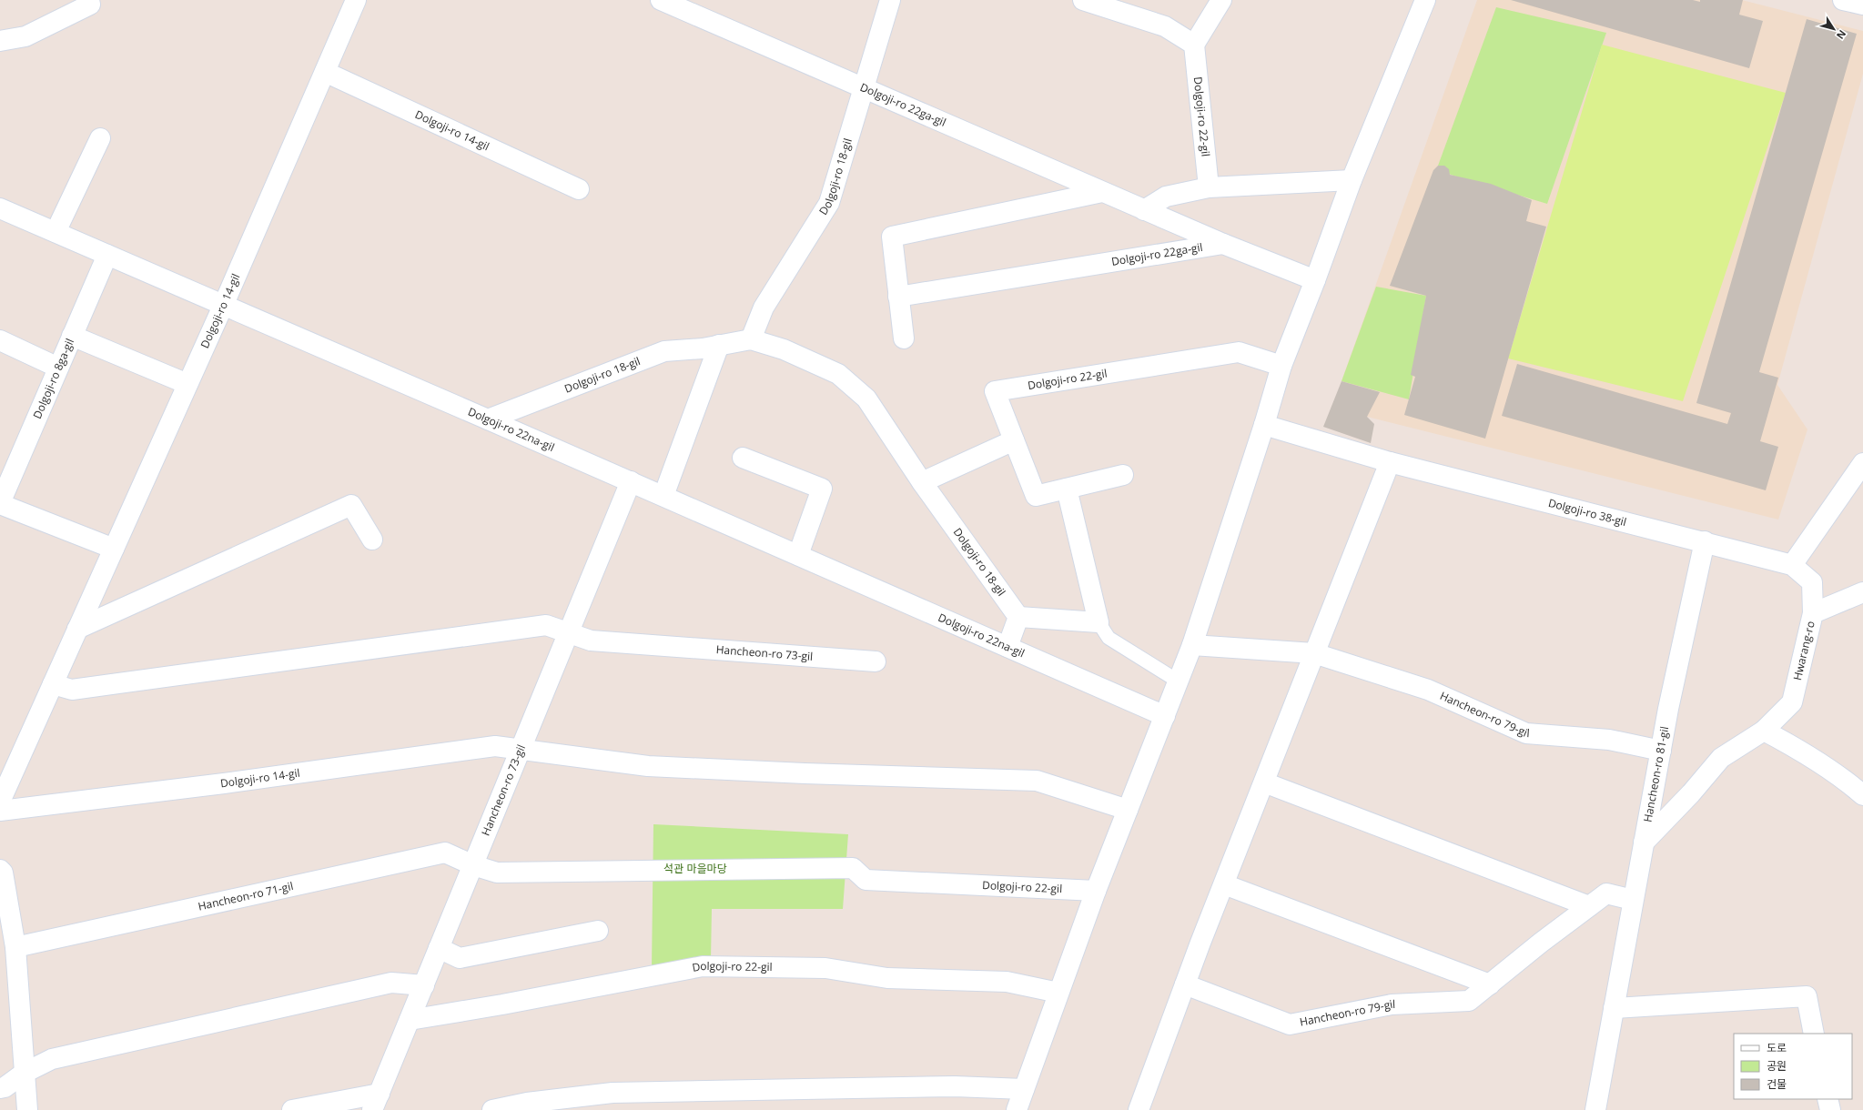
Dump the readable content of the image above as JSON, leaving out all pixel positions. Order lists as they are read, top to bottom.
{
  "streets": {
    "street": [
      "Dolgoji-ro 22ga-gil",
      "Dolgoji-ro 22-gil",
      "Dolgoji-ro 14-gil",
      "Dolgoji-ro 18-gil",
      "Dolgoji-ro 8ga-gil",
      "Dolgoji-ro 22na-gil",
      "Dolgoji-ro 38-gil",
      "Hwarang-ro",
      "Hancheon-ro 73-gil",
      "Hancheon-ro 79-gil",
      "Hancheon-ro 81-gil",
      "Hancheon-ro 71-gil"
    ]
  },
  "crossings": [
    ["Dolgoji-ro 22ga-gil", "Dolgoji-ro 18-gil"],
    ["Dolgoji-ro 22-gil", "Hancheon-ro 73-gil"],
    ["Dolgoji-ro 22-gil", "Hancheon-ro 71-gil"],
    ["Dolgoji-ro 14-gil", "Dolgoji-ro 22na-gil"],
    ["Dolgoji-ro 14-gil", "Hancheon-ro 73-gil"],
    ["Dolgoji-ro 18-gil", "Dolgoji-ro 22na-gil"],
    ["Dolgoji-ro 22na-gil", "Hancheon-ro 73-gil"],
    ["Dolgoji-ro 38-gil", "Hancheon-ro 81-gil"],
    ["Hwarang-ro", "Hancheon-ro 81-gil"],
    ["Hancheon-ro 73-gil", "Hancheon-ro 71-gil"],
    ["Hancheon-ro 79-gil", "Hancheon-ro 81-gil"]
  ],
  "parks": ["석관 마을마당"],
  "legend": ["도로", "공원", "건물"],
  "north": "bottom right"
}
